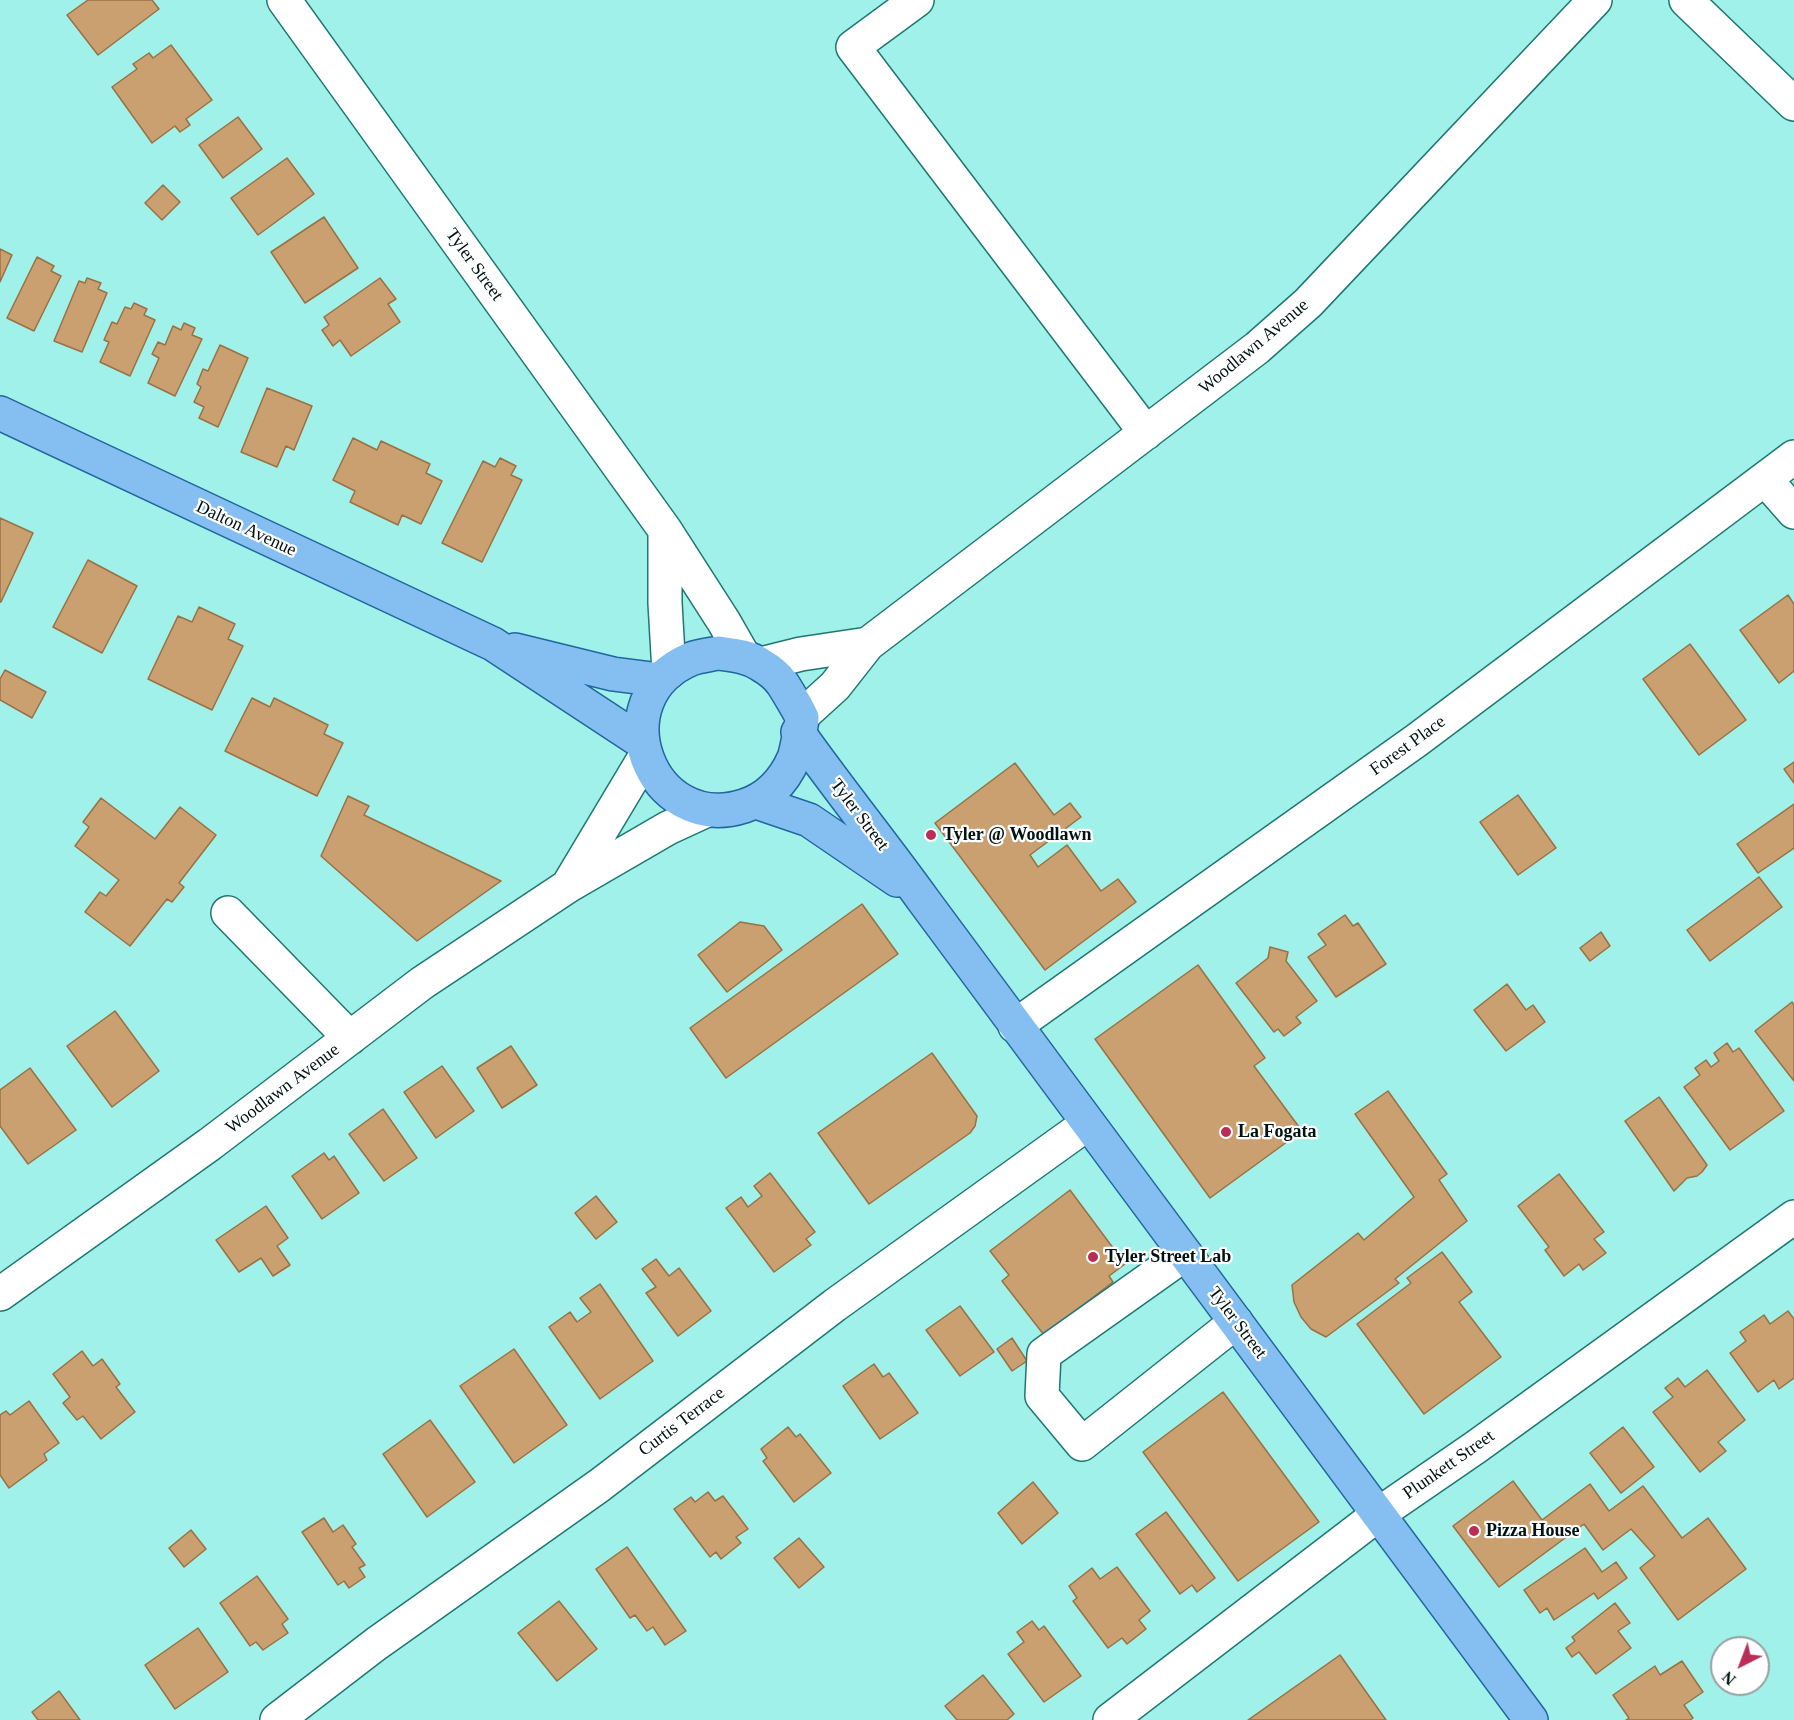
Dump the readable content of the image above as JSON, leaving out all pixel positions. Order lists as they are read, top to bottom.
{
  "streets": {
    "main road": ["Tyler Street", "Dalton Avenue"],
    "street": [
      "Woodlawn Avenue",
      "Forest Place",
      "Curtis Terrace",
      "Plunkett Street"
    ]
  },
  "crossings": [
    ["Tyler Street", "Woodlawn Avenue"],
    ["Tyler Street", "Dalton Avenue"],
    ["Tyler Street", "Forest Place"],
    ["Tyler Street", "Curtis Terrace"],
    ["Tyler Street", "Plunkett Street"],
    ["Woodlawn Avenue", "Dalton Avenue"]
  ],
  "places": [
    "Tyler @ Woodlawn",
    "La Fogata",
    "Tyler Street Lab",
    "Pizza House"
  ],
  "north": "bottom left"
}
